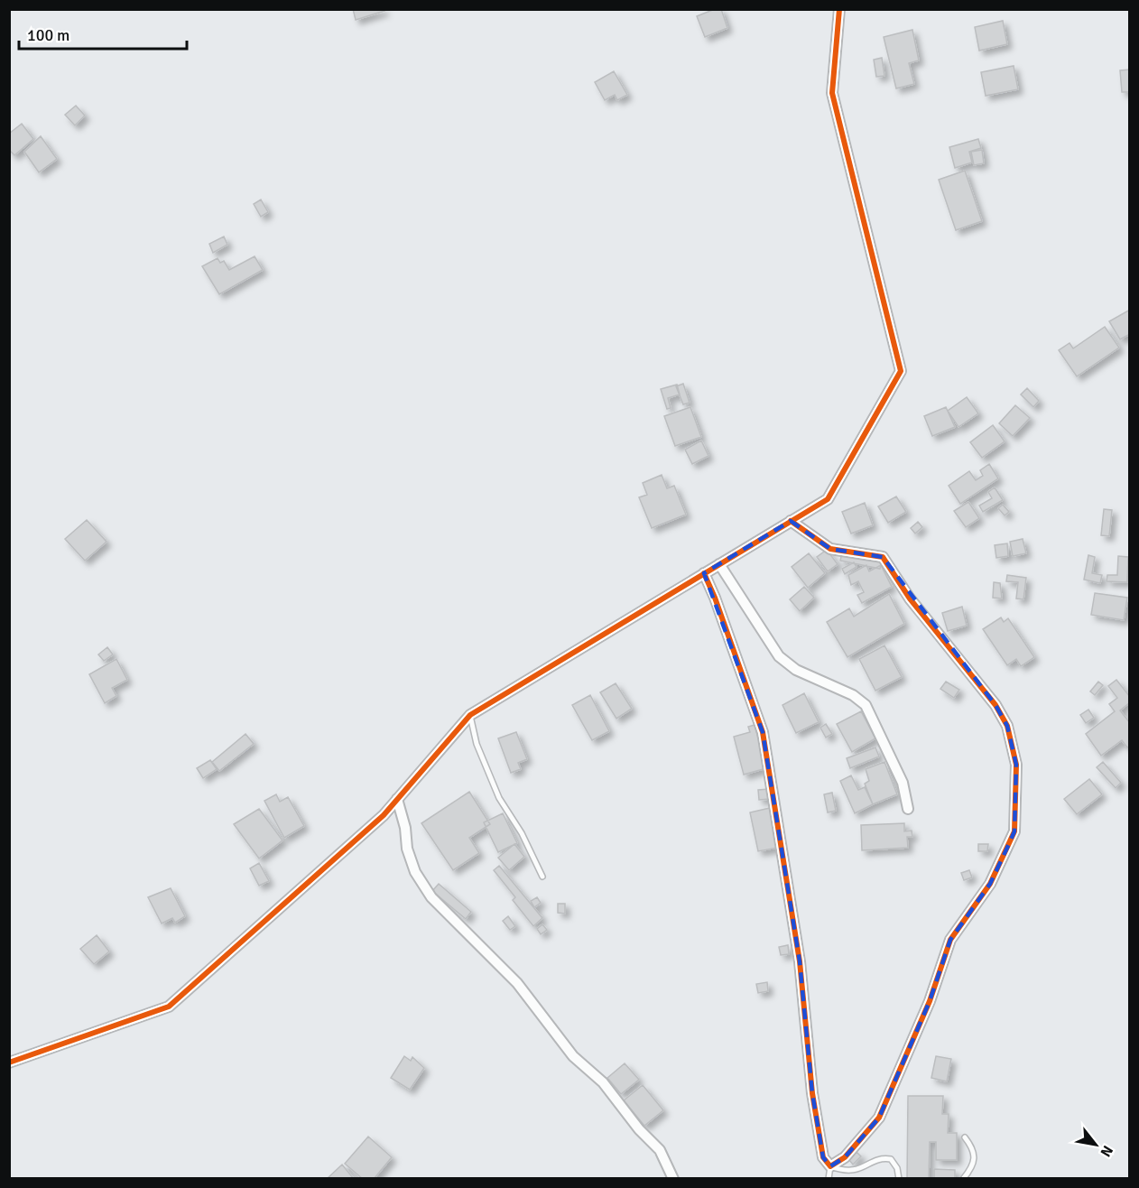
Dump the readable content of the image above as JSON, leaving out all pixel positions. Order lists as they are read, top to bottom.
{
  "scale_bar": "100 m",
  "north": "bottom right"
}
